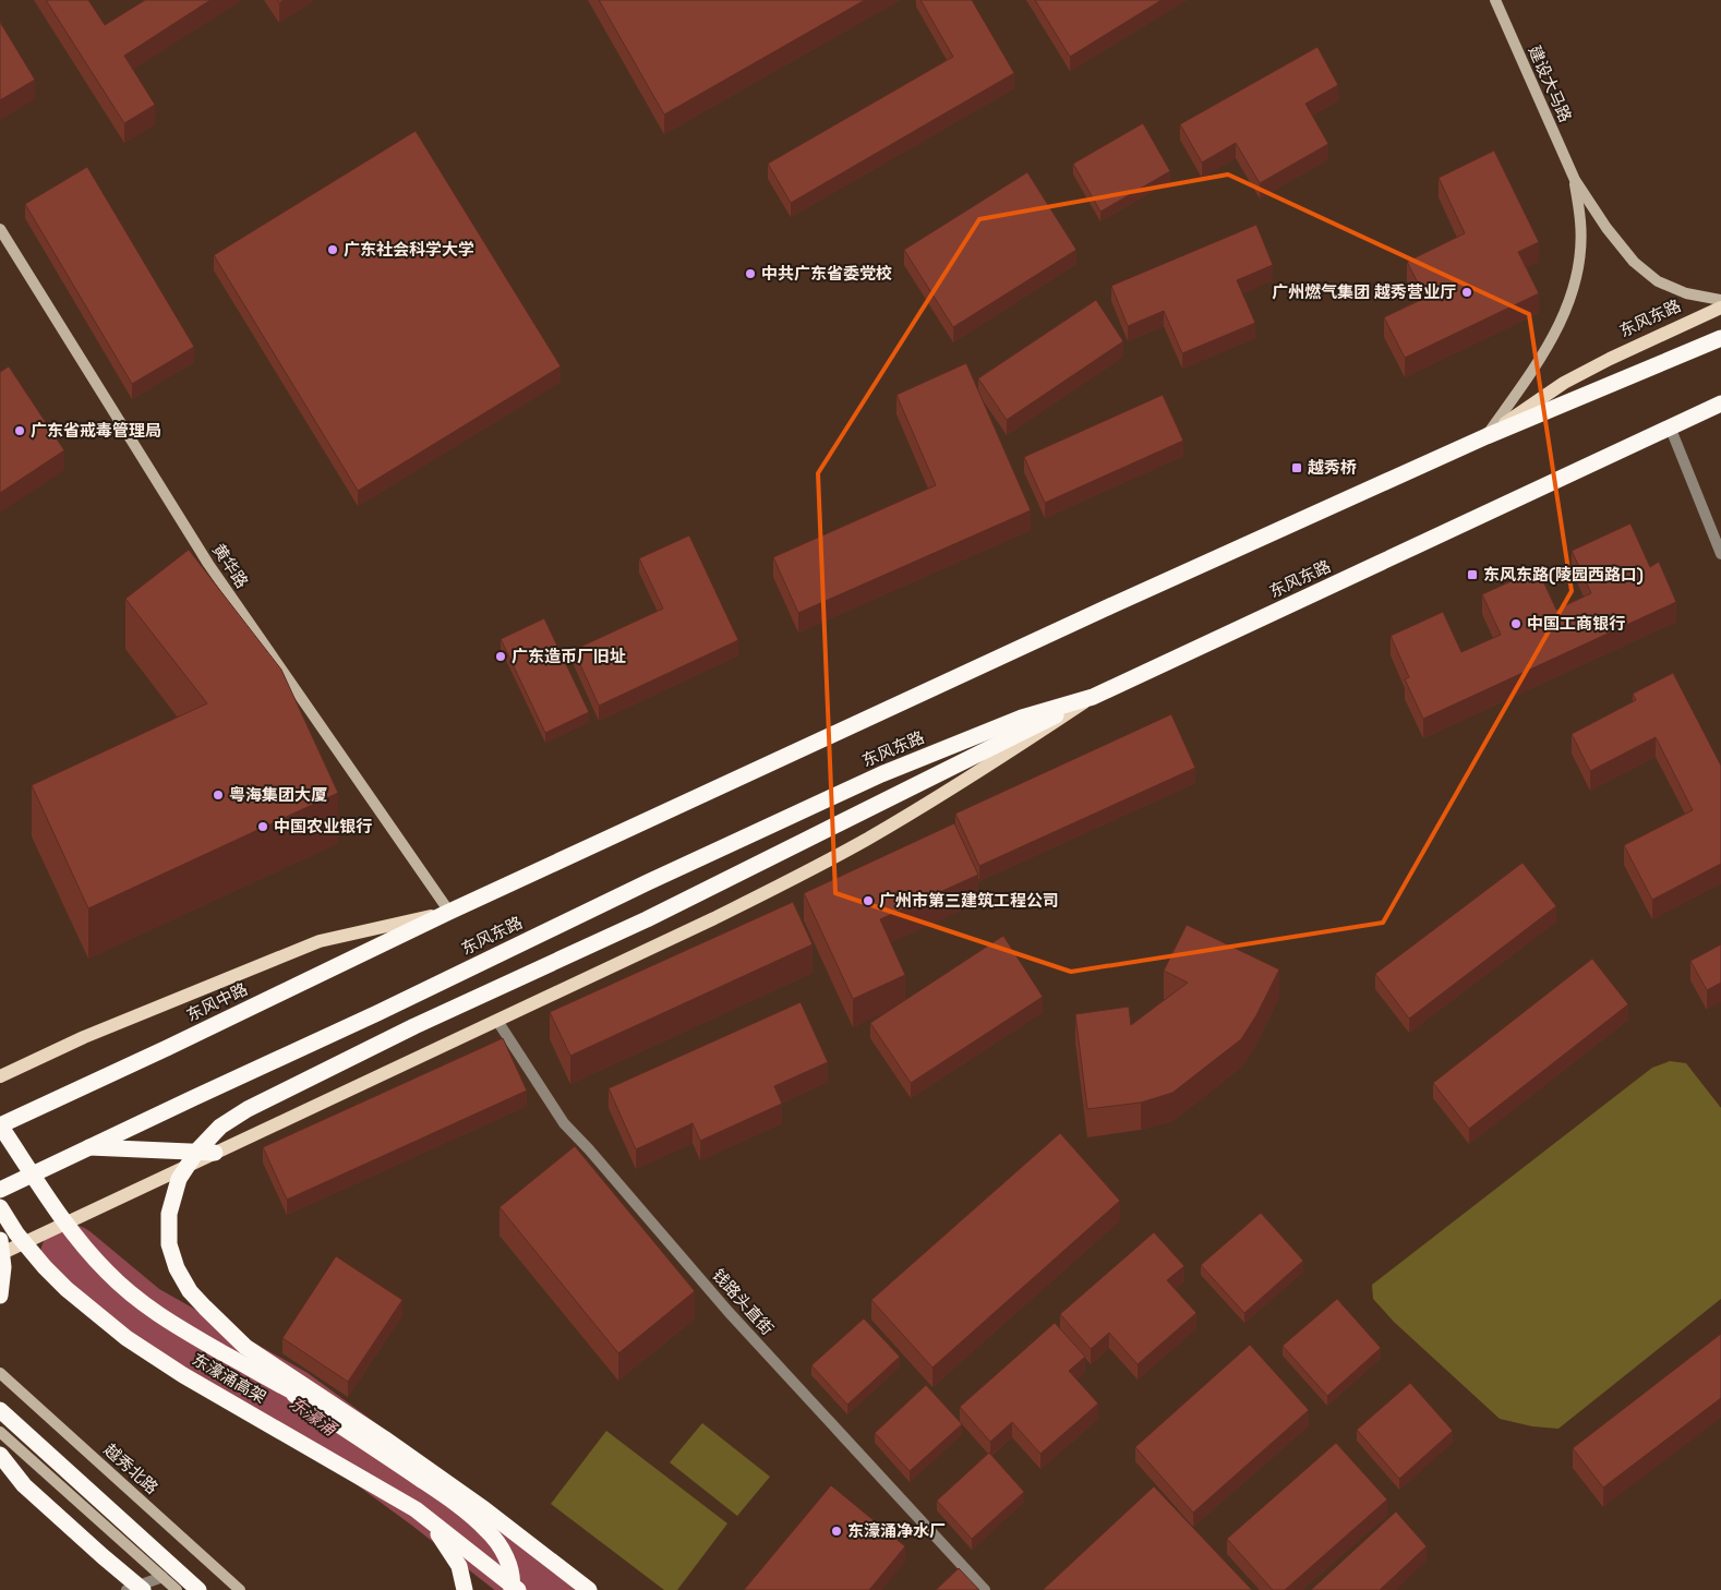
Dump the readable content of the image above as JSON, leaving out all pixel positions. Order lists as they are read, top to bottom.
{
  "streets": {
    "highway": ["东风东路", "东风中路", "东濠涌高架"],
    "street": ["建设大马路", "黄华路", "越秀北路"],
    "lane": ["钱路头直街"]
  },
  "crossings": [
    ["东风东路", "黄华路"],
    ["东风东路", "东风中路"],
    ["黄华路", "东风中路"],
    ["东风中路", "东濠涌高架"]
  ],
  "water": ["东濠涌"],
  "places": {
    "other": [
      "广东社会科学大学",
      "中共广东省委党校",
      "广州燃气集团 越秀营业厅",
      "广东省戒毒管理局",
      "中国工商银行",
      "广东造币厂旧址",
      "粤海集团大厦",
      "中国农业银行",
      "广州市第三建筑工程公司",
      "东濠涌净水厂"
    ],
    "transit": ["越秀桥", "东风东路(陵园西路口)"]
  }
}
